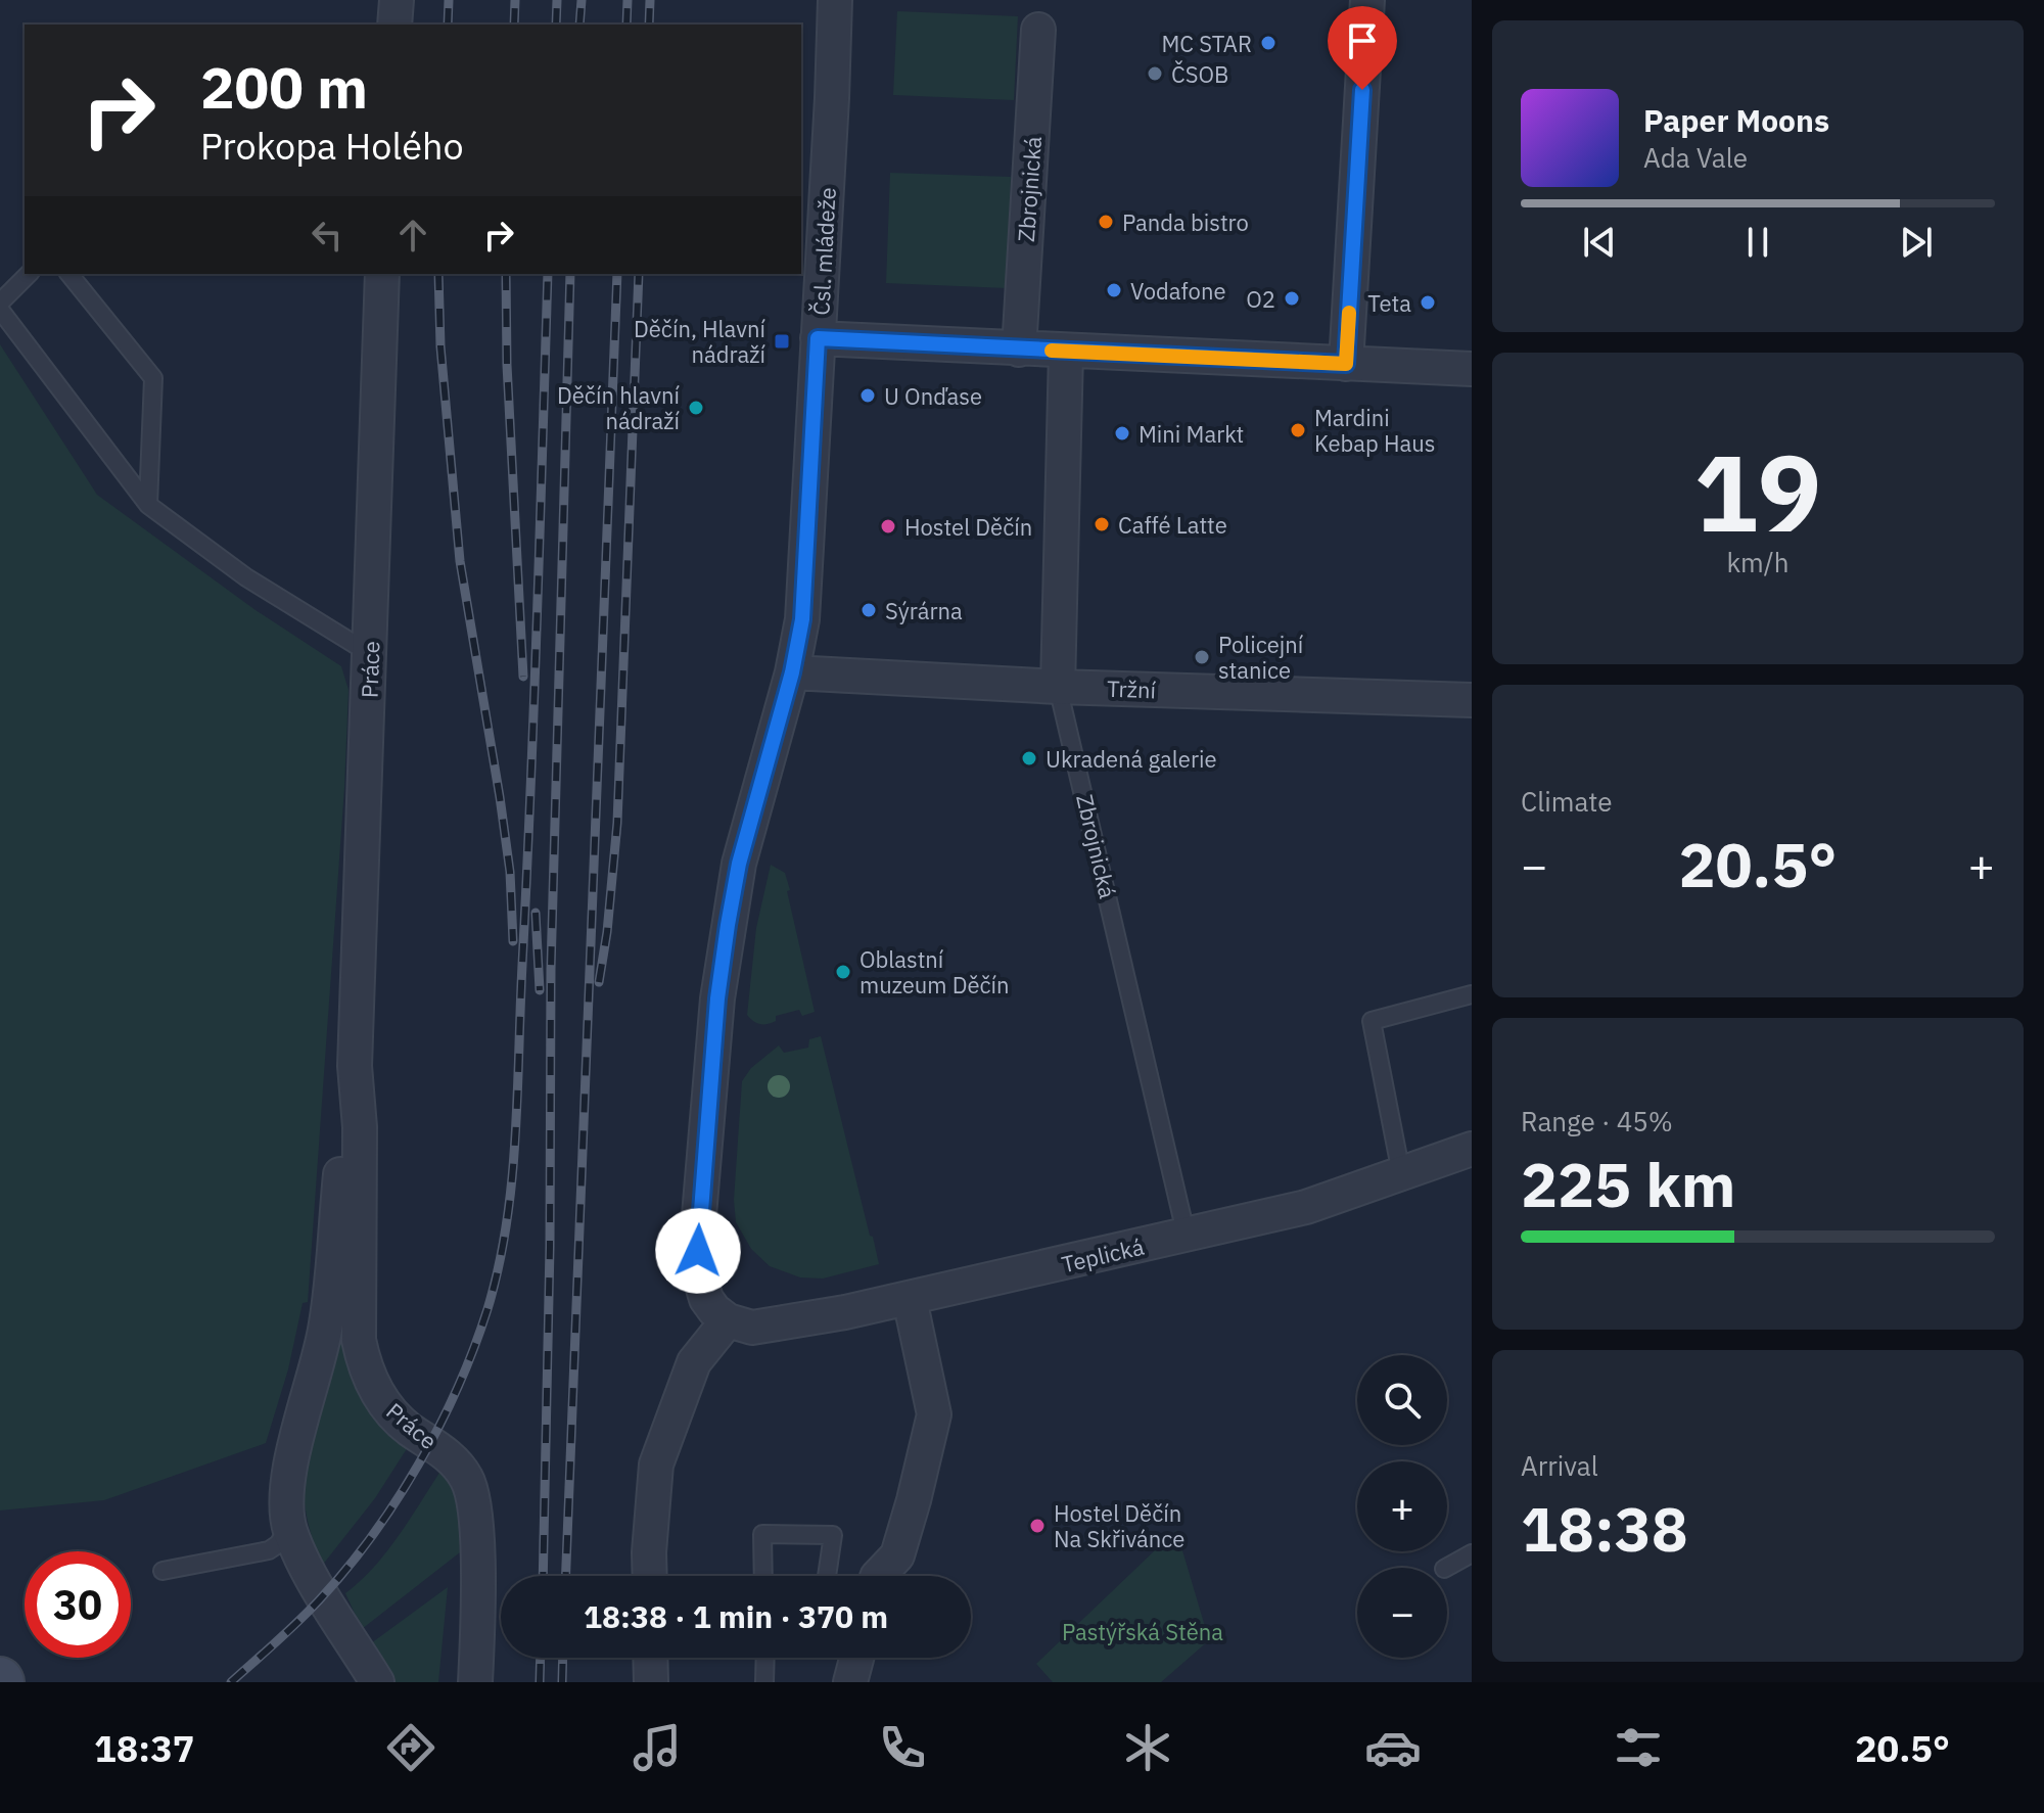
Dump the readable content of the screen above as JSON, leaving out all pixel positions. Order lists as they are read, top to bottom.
{
  "streets": {
    "street": [
      "Zbrojnická",
      "Čsl. mládeže",
      "Práce",
      "Tržní",
      "Teplická"
    ]
  },
  "crossings": [
    ["Zbrojnická", "Tržní"],
    ["Zbrojnická", "Teplická"],
    ["Čsl. mládeže", "Tržní"],
    ["Čsl. mládeže", "Teplická"]
  ],
  "parks": ["Pastýřská Stěna"],
  "places": {
    "other": [
      "MC STAR",
      "ČSOB",
      "Panda bistro",
      "Vodafone",
      "O2",
      "Teta",
      "U Onďase",
      "Děčín hlavní nádraží",
      "Mardini Kebap Haus",
      "Mini Markt",
      "Caffé Latte",
      "Hostel Děčín",
      "Sýrárna",
      "Policejní stanice",
      "Ukradená galerie",
      "Oblastní muzeum Děčín",
      "Hostel Děčín Na Skřivánce"
    ],
    "transit": ["Děčín, Hlavní nádraží"]
  },
  "page": {
    "turn": ["200 m", "Prokopa Holého"],
    "song": ["Paper Moons", "Ada Vale"],
    "tile": [
      ["19", "km/h"],
      "Climate",
      ["Range · 45%", "225 km"],
      ["Arrival", "18:38"]
    ],
    "heat": ["−", "20.5°", "+"],
    "map_buttons": ["+", "−"],
    "limit": "30",
    "trip": "18:38 · 1 min · 370 m",
    "tabs": ["18:37", "20.5°"]
  }
}
